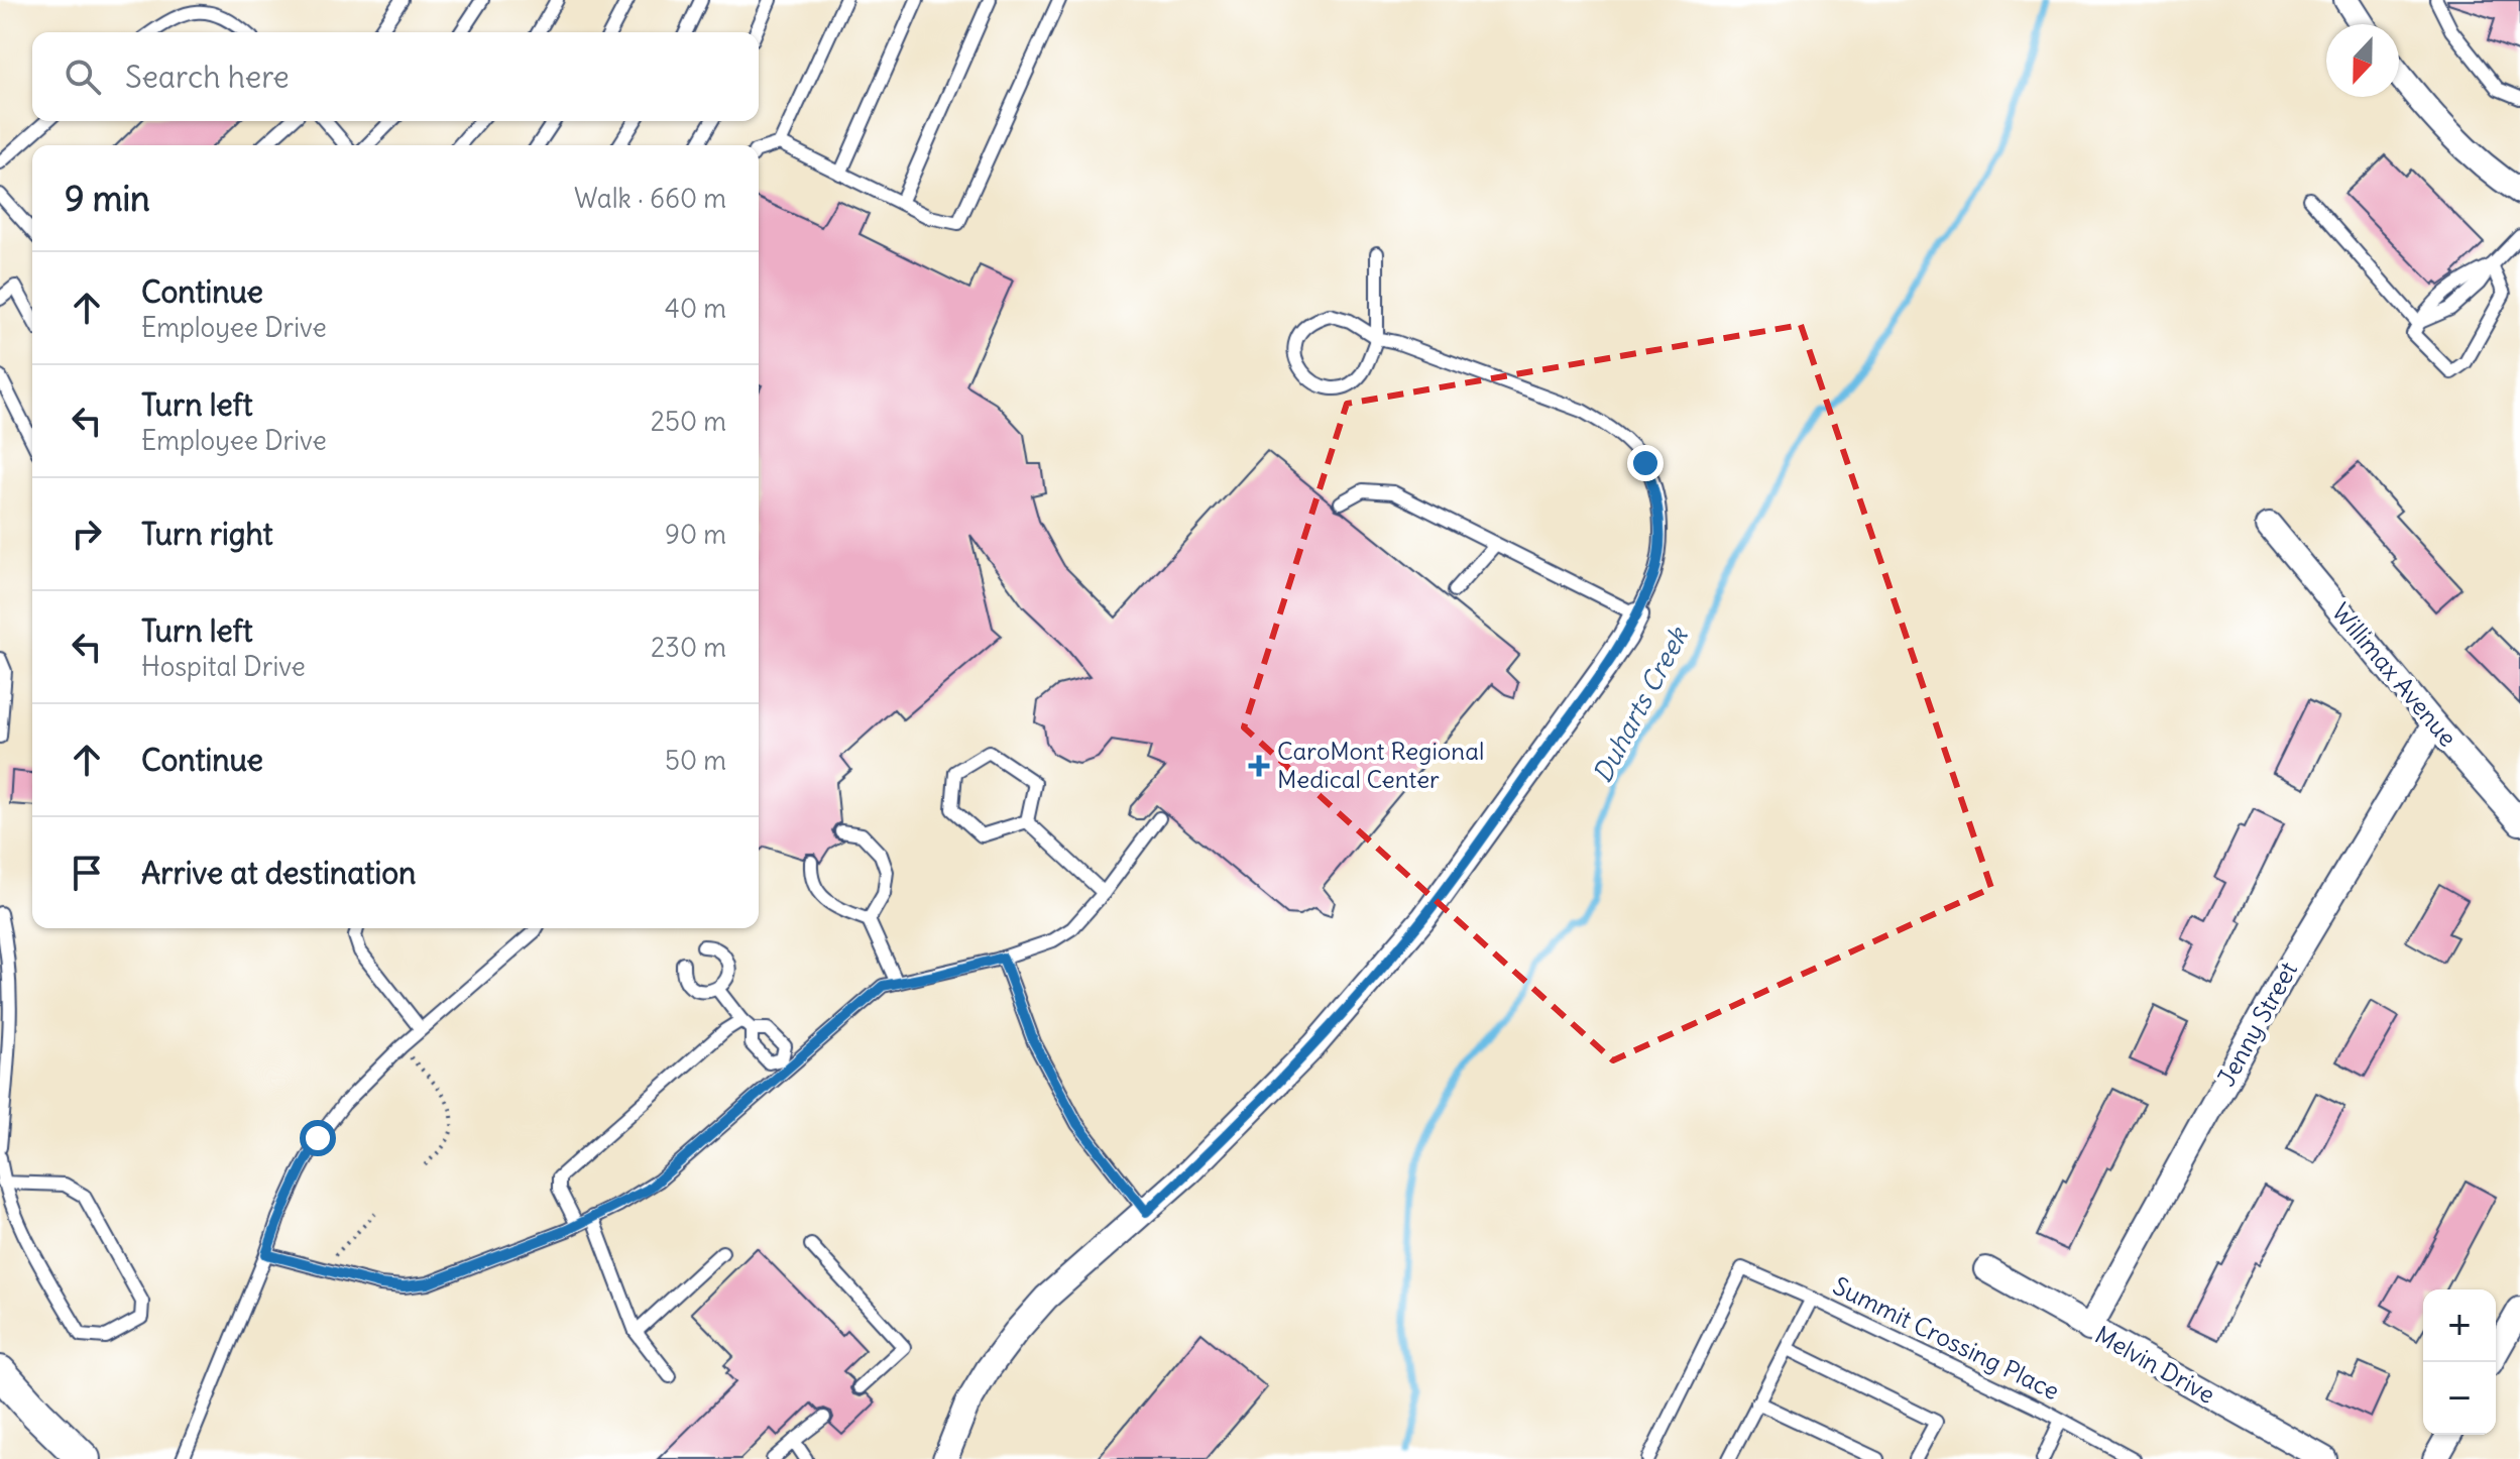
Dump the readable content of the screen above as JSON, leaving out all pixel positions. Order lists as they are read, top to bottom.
{
  "streets": {
    "street": ["Willimax Avenue", "Jenny Street", "Melvin Drive"],
    "lane": ["Summit Crossing Place"]
  },
  "crossings": [
    ["Willimax Avenue", "Jenny Street"],
    ["Jenny Street", "Melvin Drive"]
  ],
  "water": ["Duharts Creek"],
  "places": {
    "health": ["CaroMont Regional Medical Center"]
  },
  "north": "bottom",
  "page": {
    "search": "Search here",
    "heading": ["9 min", "Walk · 660 m"],
    "list": [
      ["Continue", "Employee Drive", "40 m"],
      ["Turn left", "Employee Drive", "250 m"],
      ["Turn right", "90 m"],
      ["Turn left", "Hospital Drive", "230 m"],
      ["Continue", "50 m"],
      "Arrive at destination"
    ],
    "map_buttons": ["+", "−"]
  }
}
